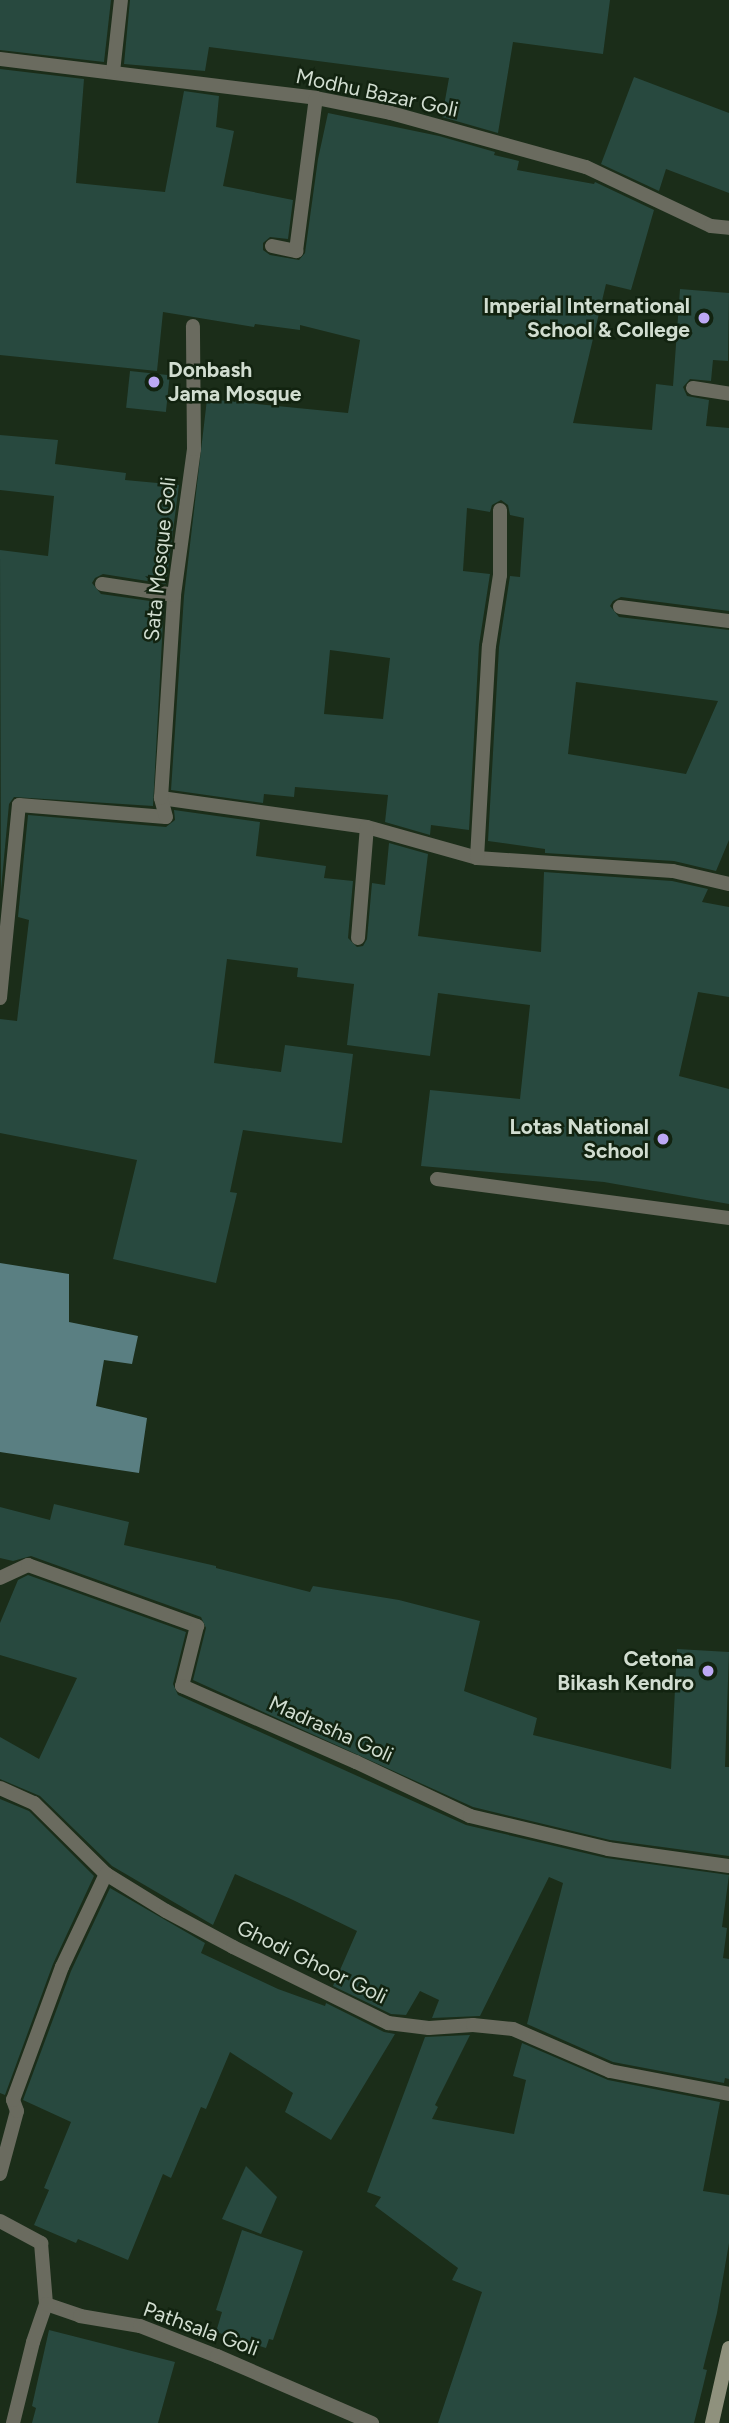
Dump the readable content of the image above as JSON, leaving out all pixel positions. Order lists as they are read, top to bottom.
{
  "streets": {
    "street": [
      "Modhu Bazar Goli",
      "Sata Mosque Goli",
      "Madrasha Goli",
      "Ghodi Ghoor Goli",
      "Pathsala Goli"
    ]
  },
  "places": [
    "Imperial International School & College",
    "Donbash Jama Mosque",
    "Lotas National School",
    "Cetona Bikash Kendro"
  ]
}
